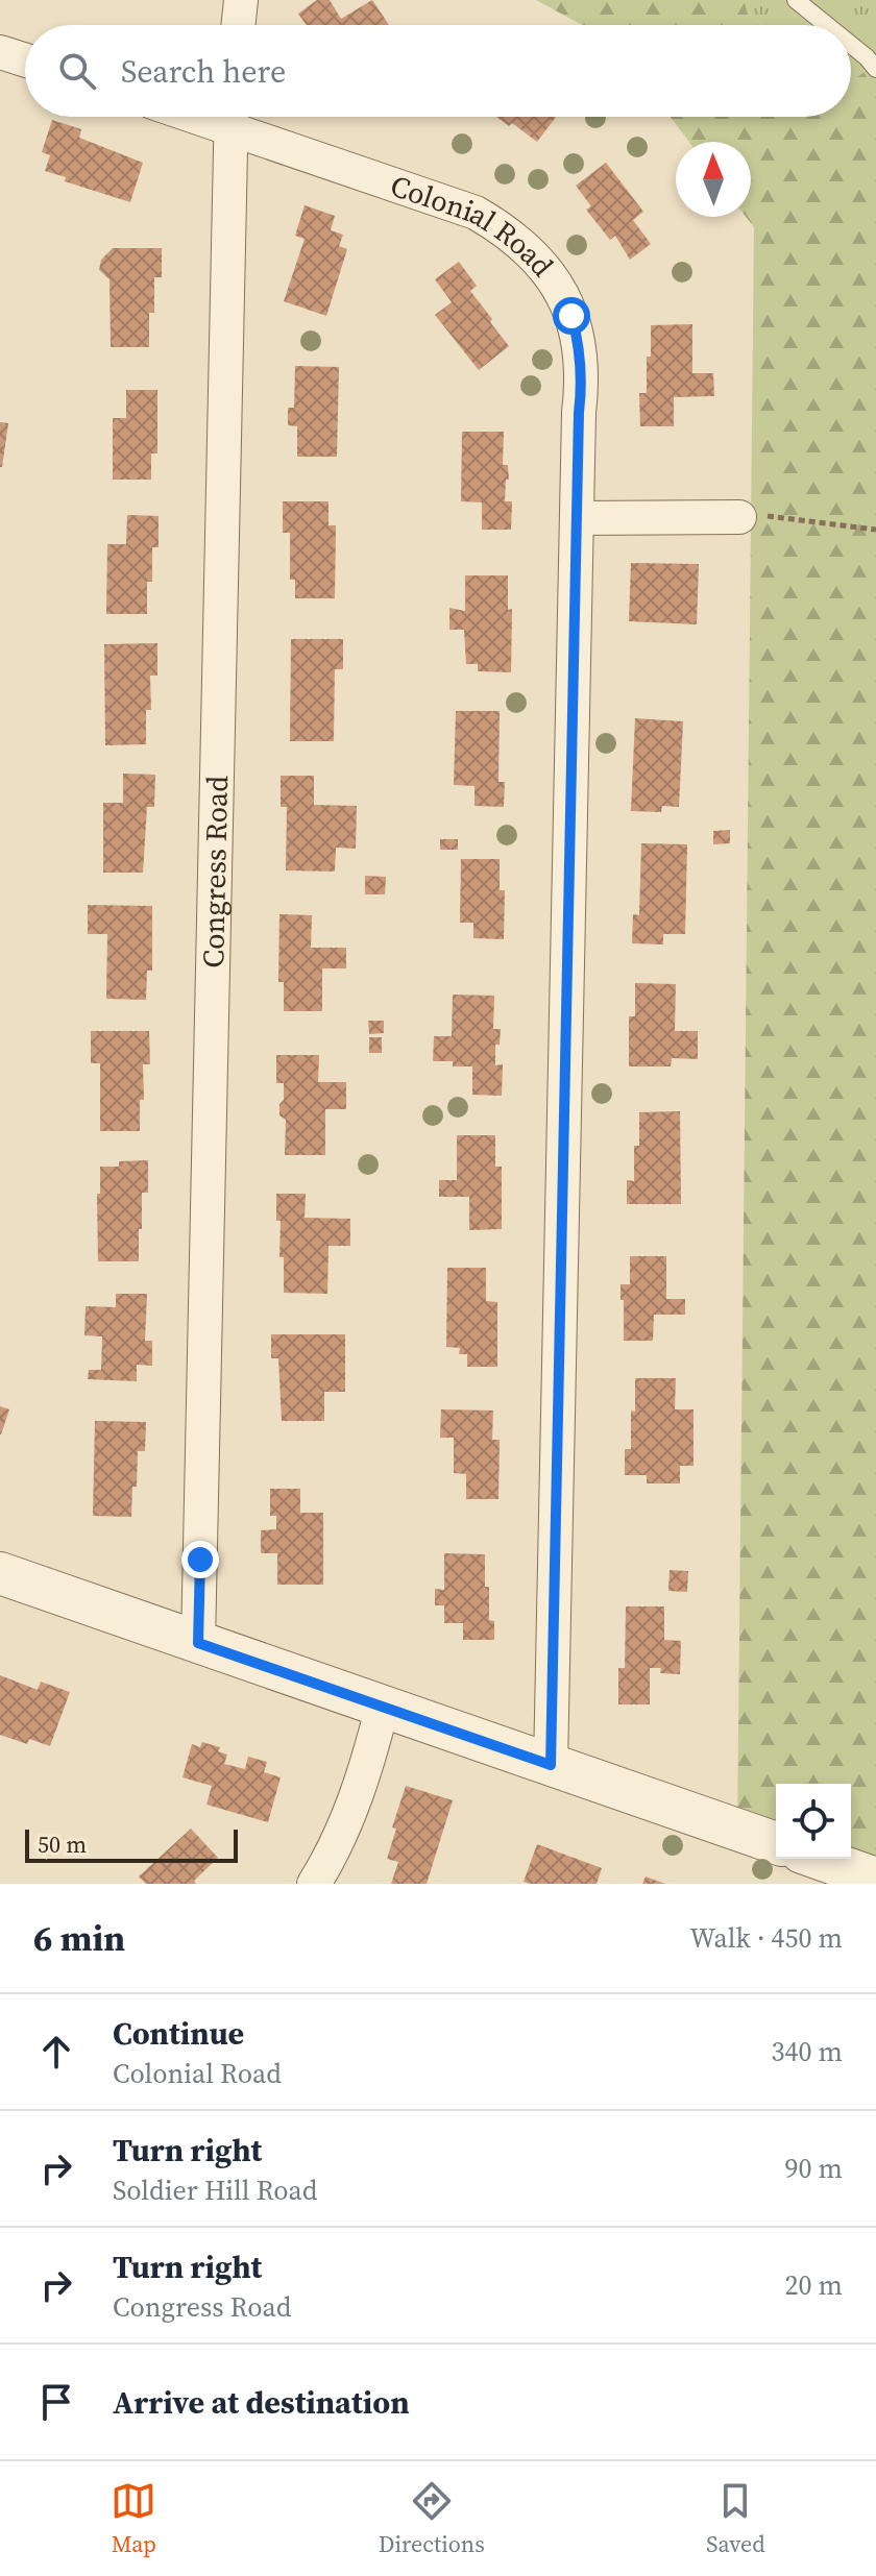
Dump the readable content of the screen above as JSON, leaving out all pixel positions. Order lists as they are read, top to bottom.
{
  "streets": {
    "street": ["Colonial Road", "Congress Road"]
  },
  "scale_bar": "50 m",
  "north": "top",
  "page": {
    "search": "Search here",
    "scale": "50 m",
    "heading": ["6 min", "Walk · 450 m"],
    "list": [
      ["Continue", "Colonial Road", "340 m"],
      ["Turn right", "Soldier Hill Road", "90 m"],
      ["Turn right", "Congress Road", "20 m"],
      "Arrive at destination"
    ],
    "nav": ["Map", "Directions", "Saved"]
  }
}
